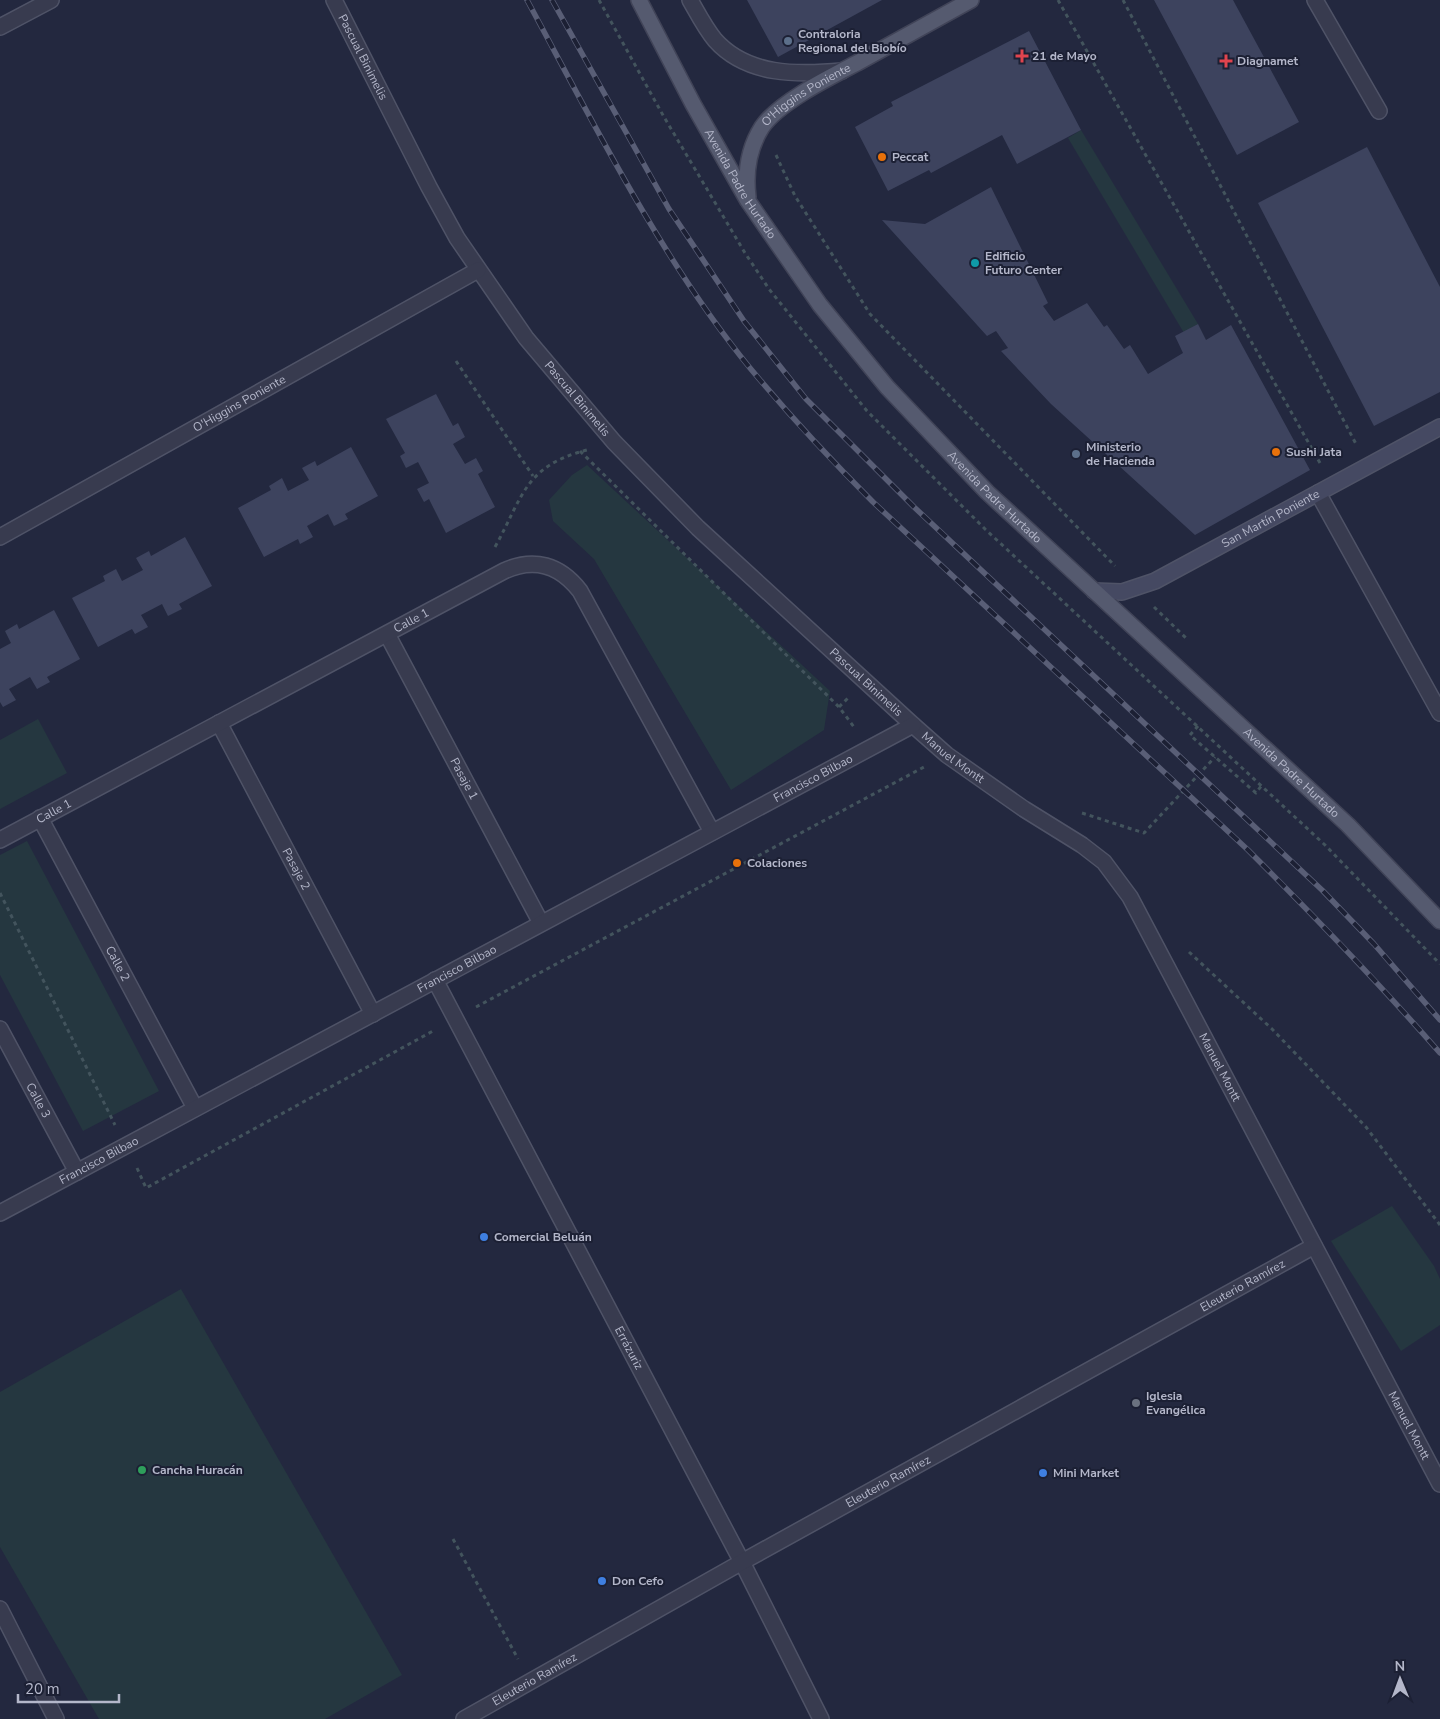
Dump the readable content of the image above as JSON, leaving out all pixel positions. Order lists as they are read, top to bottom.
{
  "streets": {
    "main road": ["O'Higgins Poniente", "Avenida Padre Hurtado", "San Martín Poniente"],
    "street": [
      "Pascual Binimelis",
      "Calle 1",
      "Manuel Montt",
      "Francisco Bilbao",
      "Pasaje 1",
      "Pasaje 2",
      "Calle 2",
      "Calle 3",
      "Eleuterio Ramírez",
      "Errázuriz"
    ]
  },
  "crossings": [
    ["Pascual Binimelis", "O'Higgins Poniente"],
    ["Pascual Binimelis", "Manuel Montt"],
    ["Pascual Binimelis", "Francisco Bilbao"],
    ["O'Higgins Poniente", "Avenida Padre Hurtado"],
    ["Avenida Padre Hurtado", "San Martín Poniente"],
    ["Calle 1", "Francisco Bilbao"],
    ["Calle 1", "Pasaje 1"],
    ["Calle 1", "Pasaje 2"],
    ["Calle 1", "Calle 2"],
    ["Manuel Montt", "Francisco Bilbao"],
    ["Manuel Montt", "Eleuterio Ramírez"],
    ["Francisco Bilbao", "Pasaje 1"],
    ["Francisco Bilbao", "Pasaje 2"],
    ["Francisco Bilbao", "Calle 2"],
    ["Francisco Bilbao", "Calle 3"],
    ["Francisco Bilbao", "Errázuriz"],
    ["Eleuterio Ramírez", "Errázuriz"]
  ],
  "places": {
    "other": [
      "Contraloria Regional del Biobío",
      "Peccat",
      "Edificio Futuro Center",
      "Sushi Jata",
      "Ministerio de Hacienda",
      "Colaciones",
      "Comercial Beluán",
      "Iglesia Evangélica",
      "Cancha Huracán",
      "Mini Market",
      "Don Cefo"
    ],
    "health": ["21 de Mayo", "Diagnamet"]
  },
  "scale_bar": "20 m",
  "north": "top"
}
